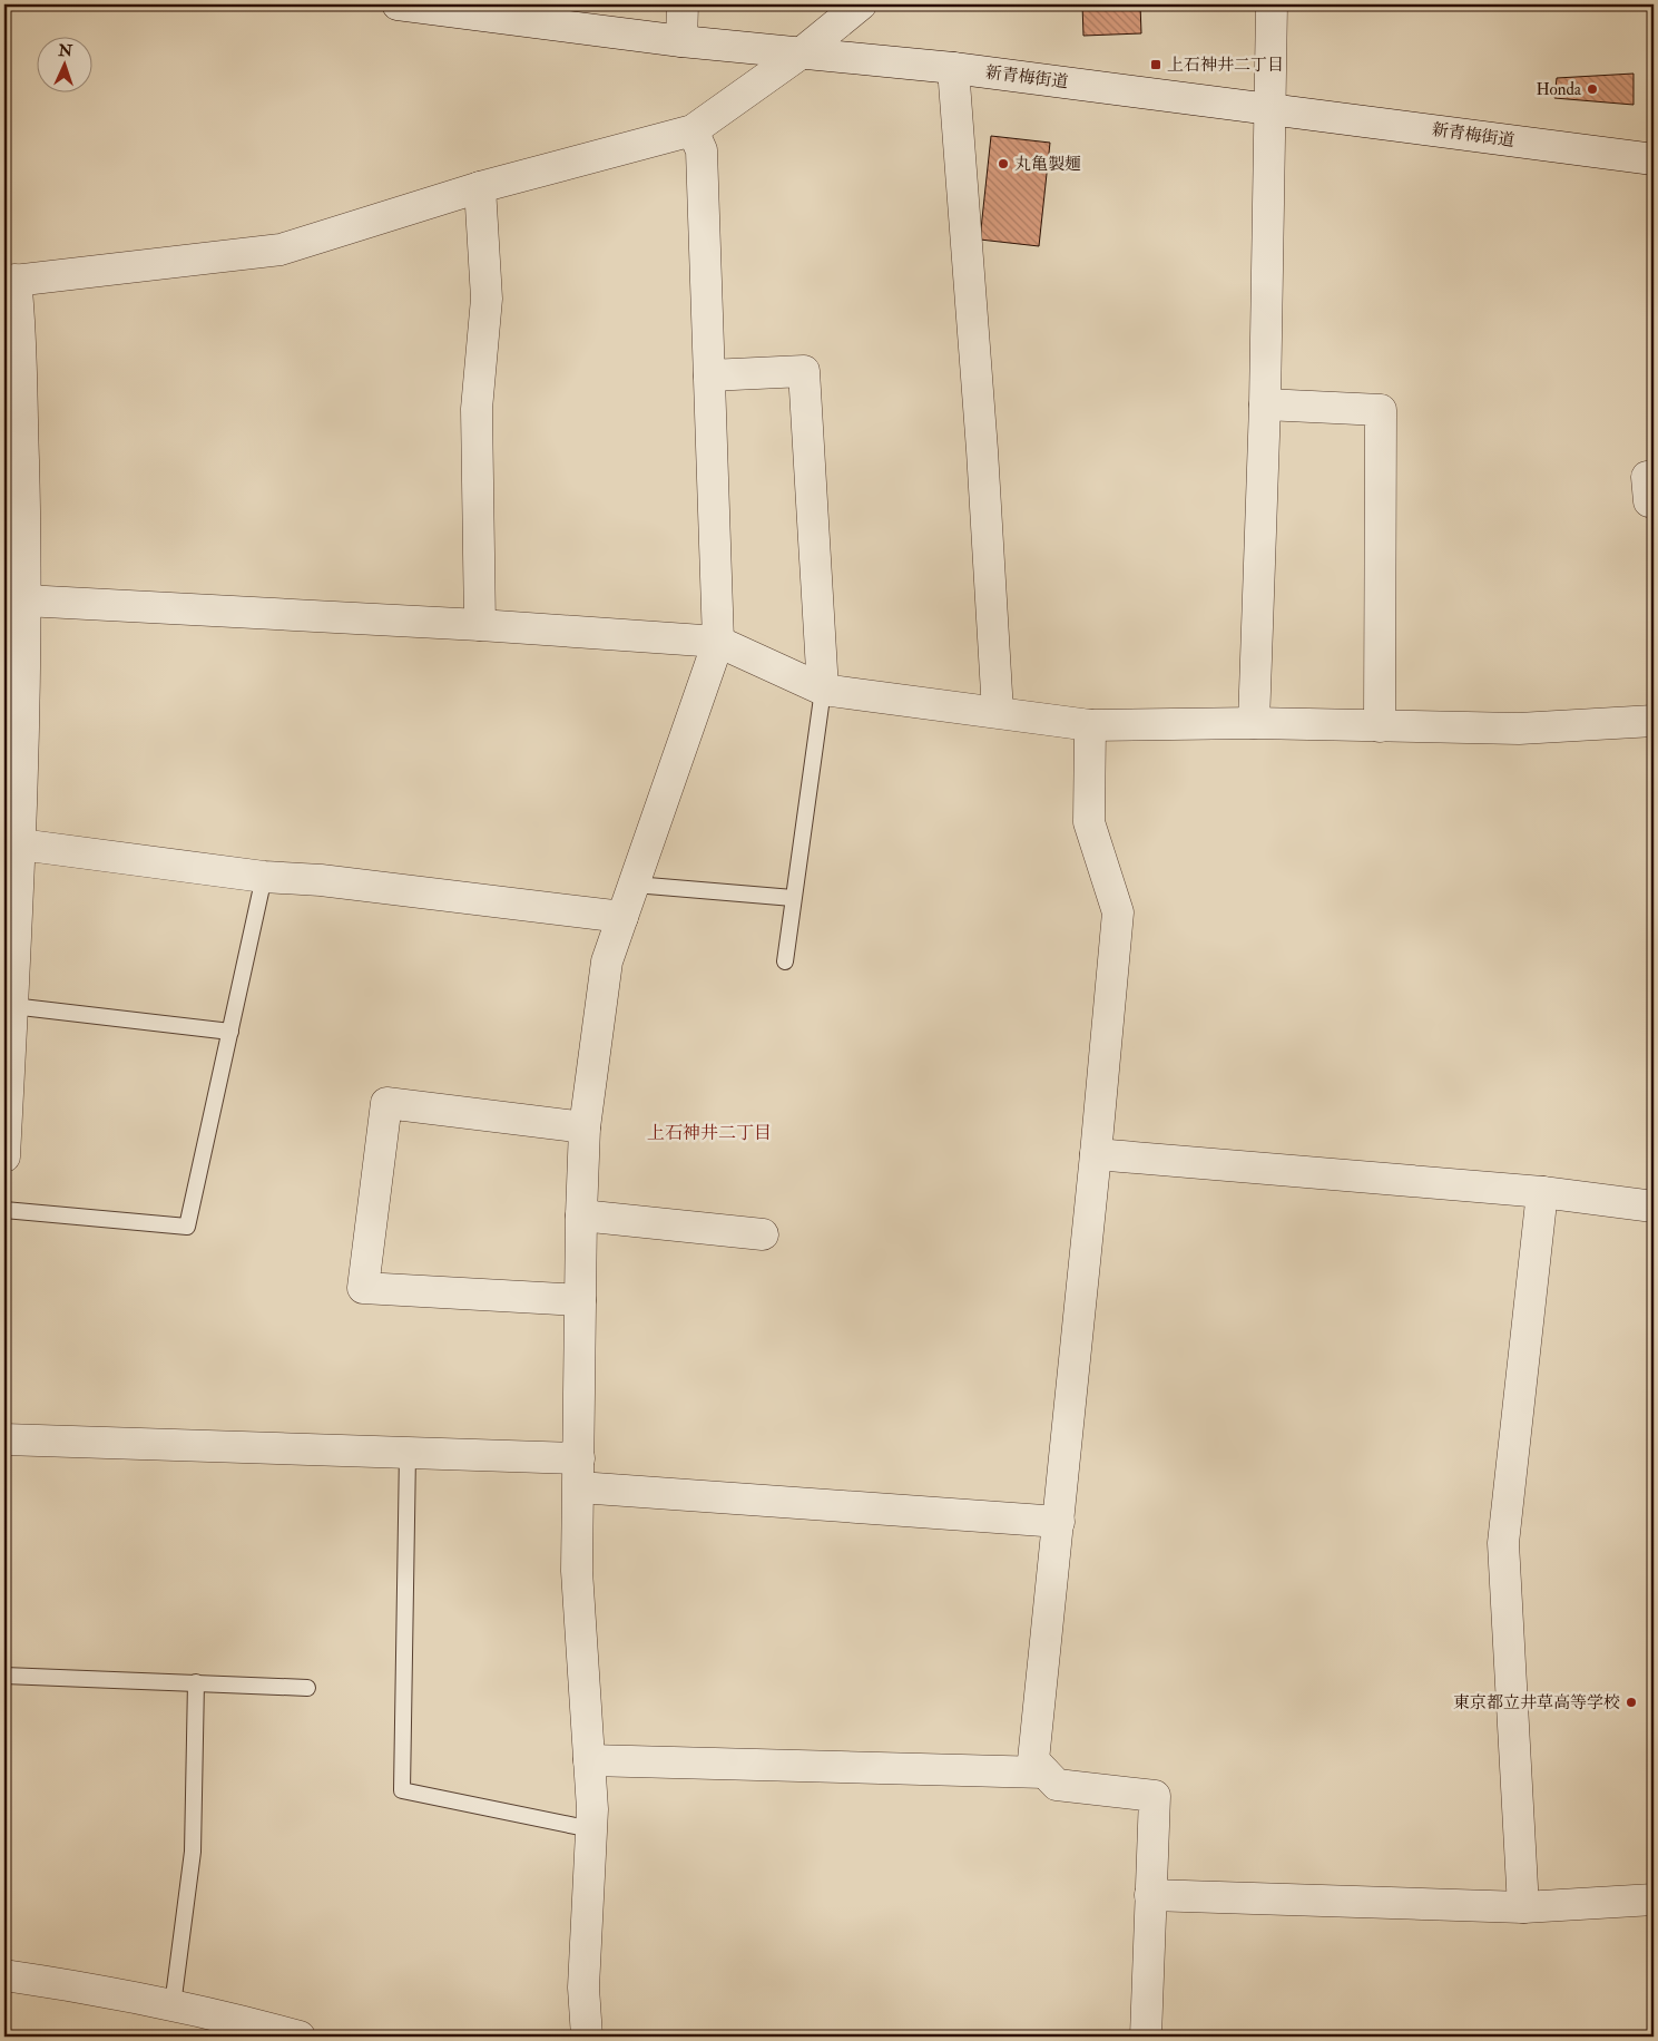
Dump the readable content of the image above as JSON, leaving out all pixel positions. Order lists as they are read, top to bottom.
{
  "streets": {
    "street": ["新青梅街道"]
  },
  "districts": ["上石神井二丁目"],
  "places": {
    "transit": ["上石神井二丁目"],
    "other": ["Honda", "丸亀製麺", "東京都立井草高等学校"]
  },
  "north": "top"
}
